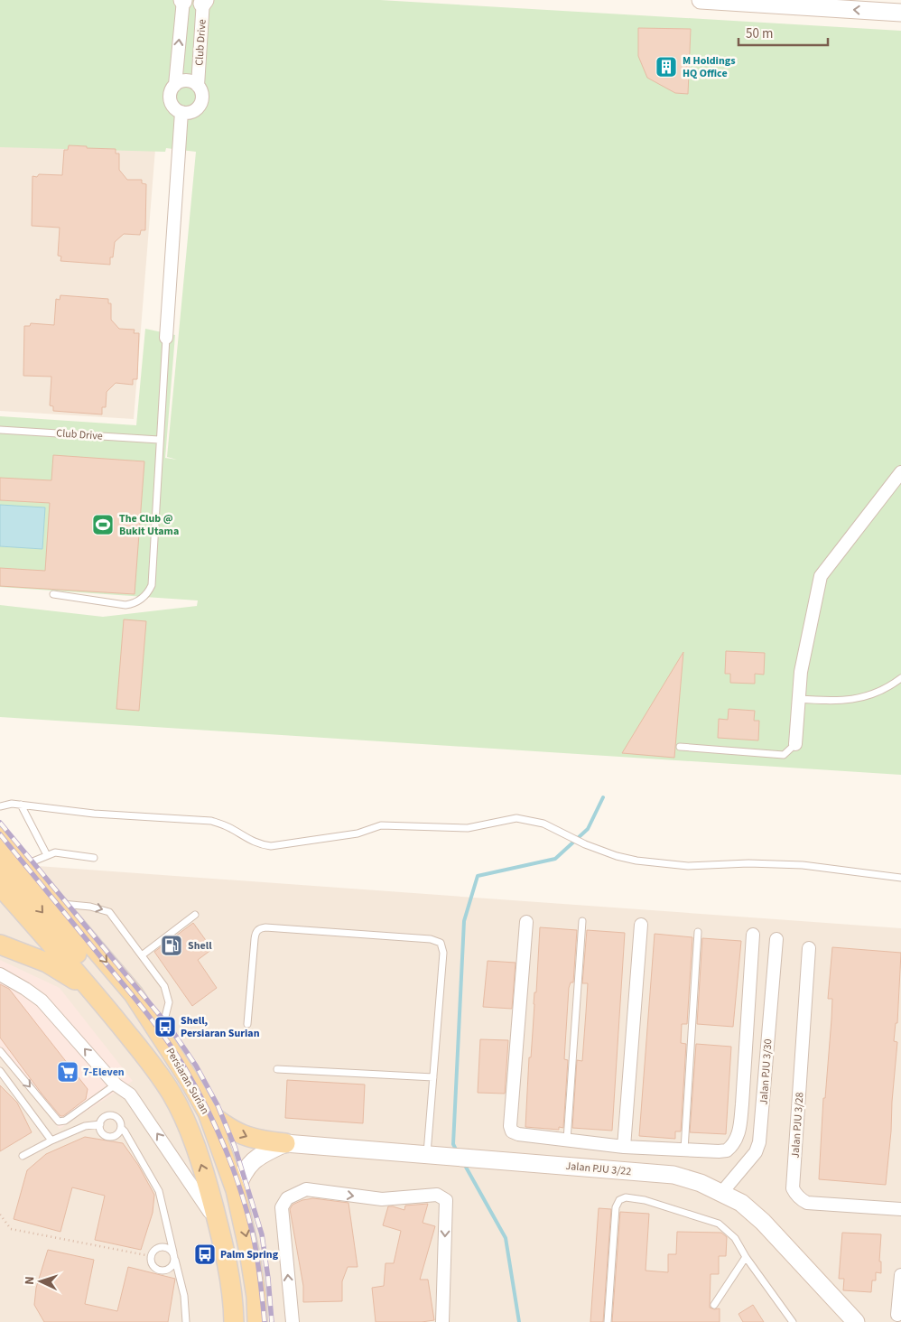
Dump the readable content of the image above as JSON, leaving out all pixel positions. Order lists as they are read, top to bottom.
{
  "streets": {
    "main road": ["Persiaran Surian"],
    "street": [
      "Club Drive",
      "Jalan PJU 3/30",
      "Jalan PJU 3/28",
      "Jalan PJU 3/22"
    ]
  },
  "crossings": [
    ["Jalan PJU 3/30", "Jalan PJU 3/22"]
  ],
  "places": {
    "building": ["M Holdings HQ Office"],
    "sports": ["The Club @ Bukit Utama"],
    "fuel station": ["Shell"],
    "bus stop": ["Shell, Persiaran Surian", "Palm Spring"],
    "supermarket": ["7-Eleven"]
  },
  "scale_bar": "50 m",
  "north": "left"
}
